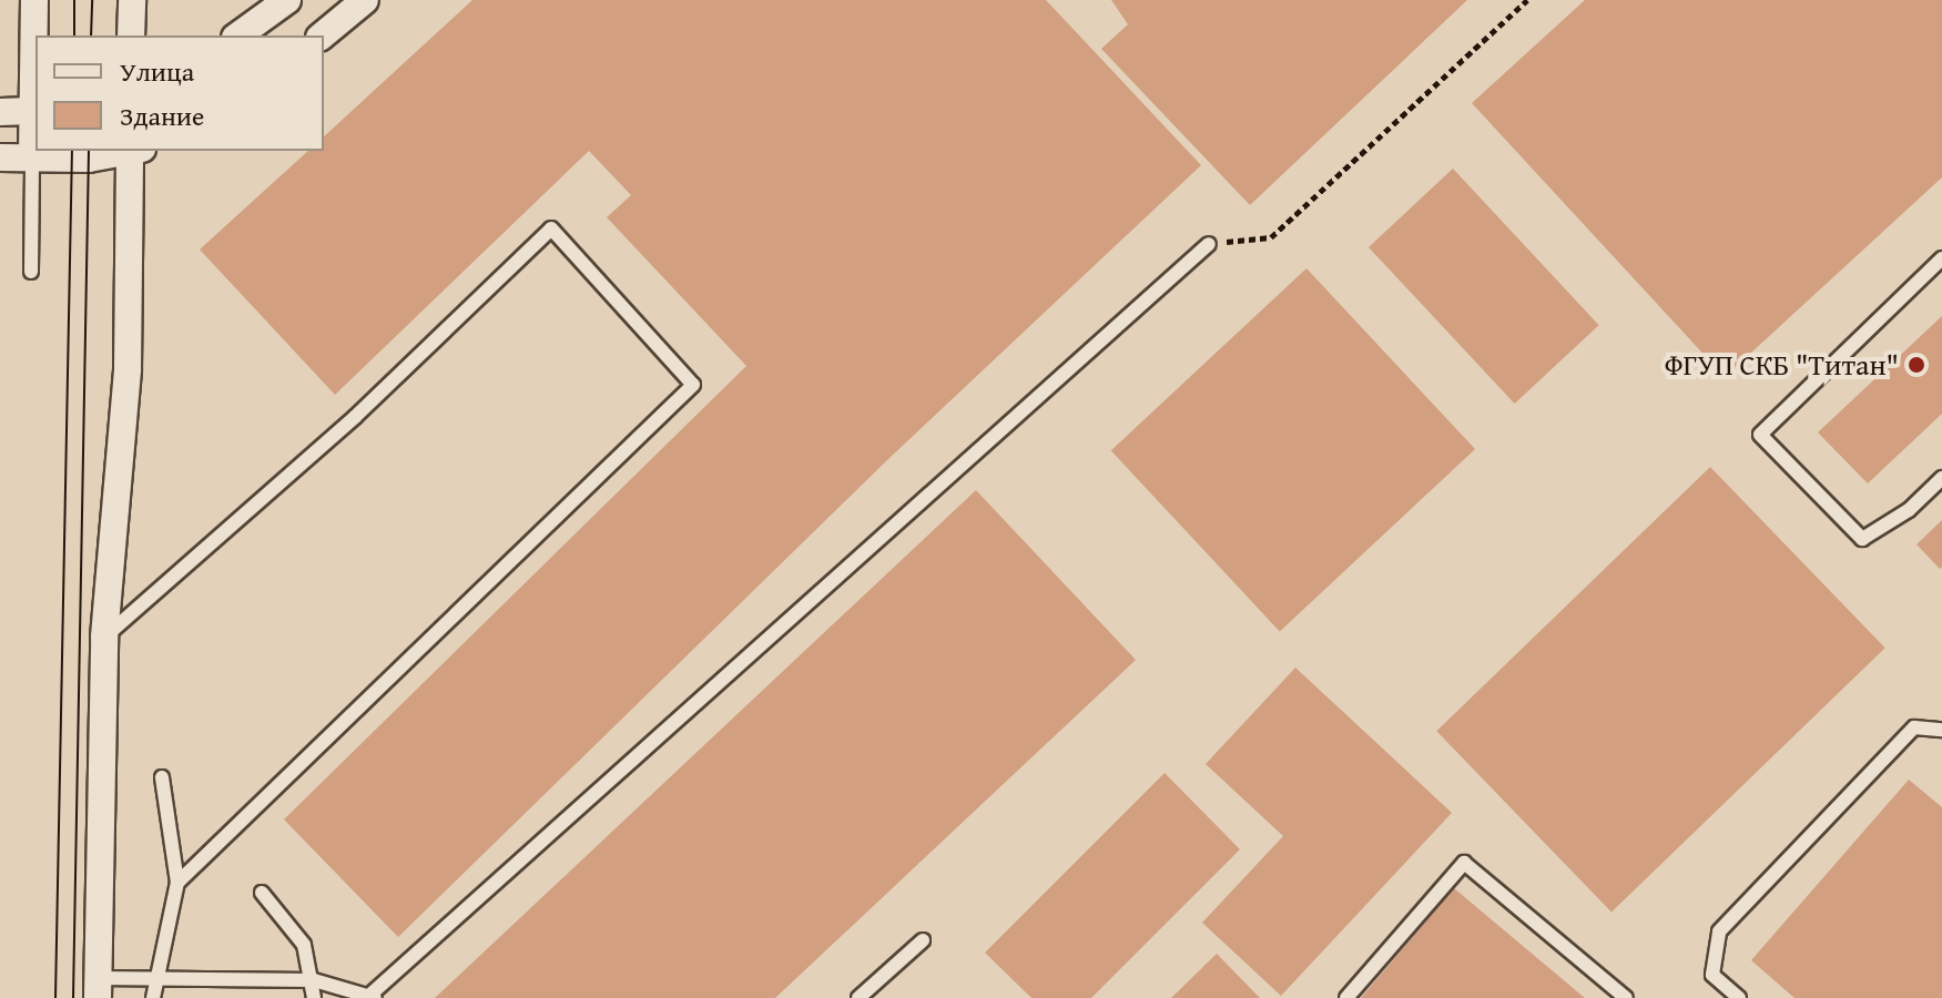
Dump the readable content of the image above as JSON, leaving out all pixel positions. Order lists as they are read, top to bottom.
{
  "places": ["ФГУП СКБ \"Титан\""],
  "legend": ["Улица", "Здание"]
}
